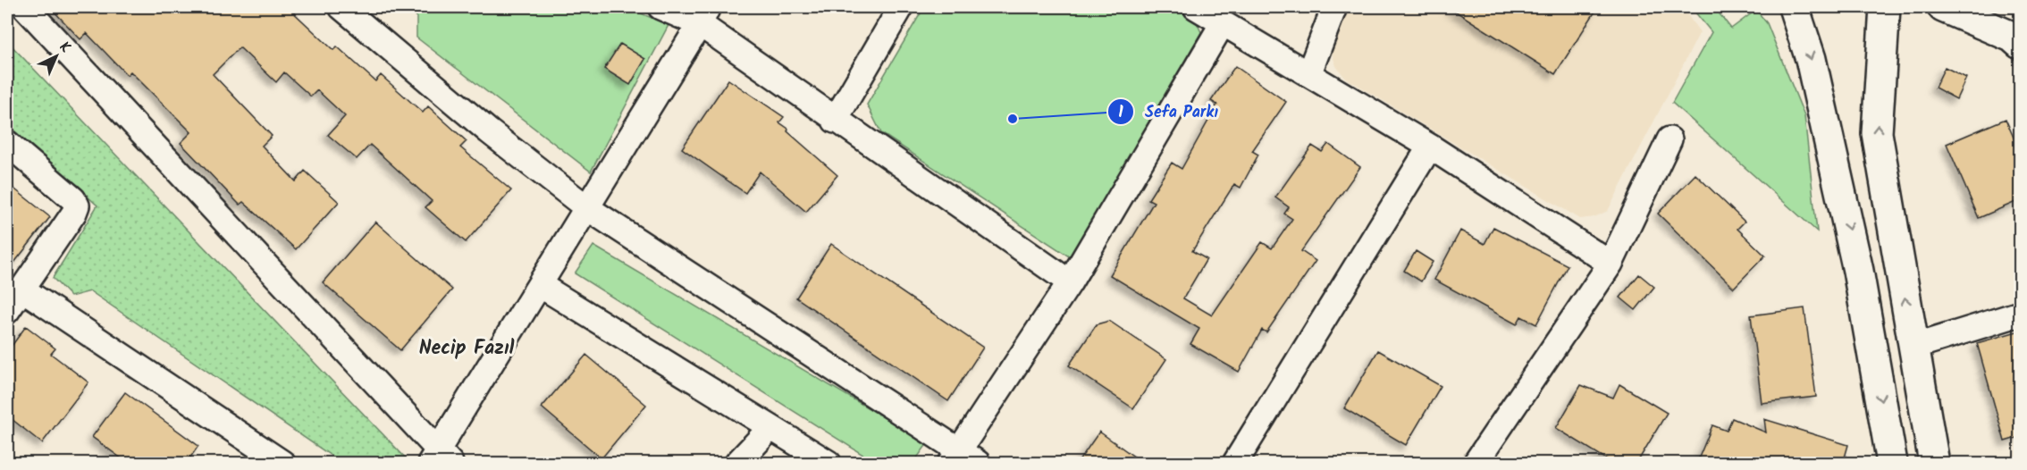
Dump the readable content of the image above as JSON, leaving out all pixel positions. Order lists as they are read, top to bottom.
{
  "districts": ["Necip Fazıl"],
  "places": ["Sefa Parkı"],
  "north": "top right"
}
